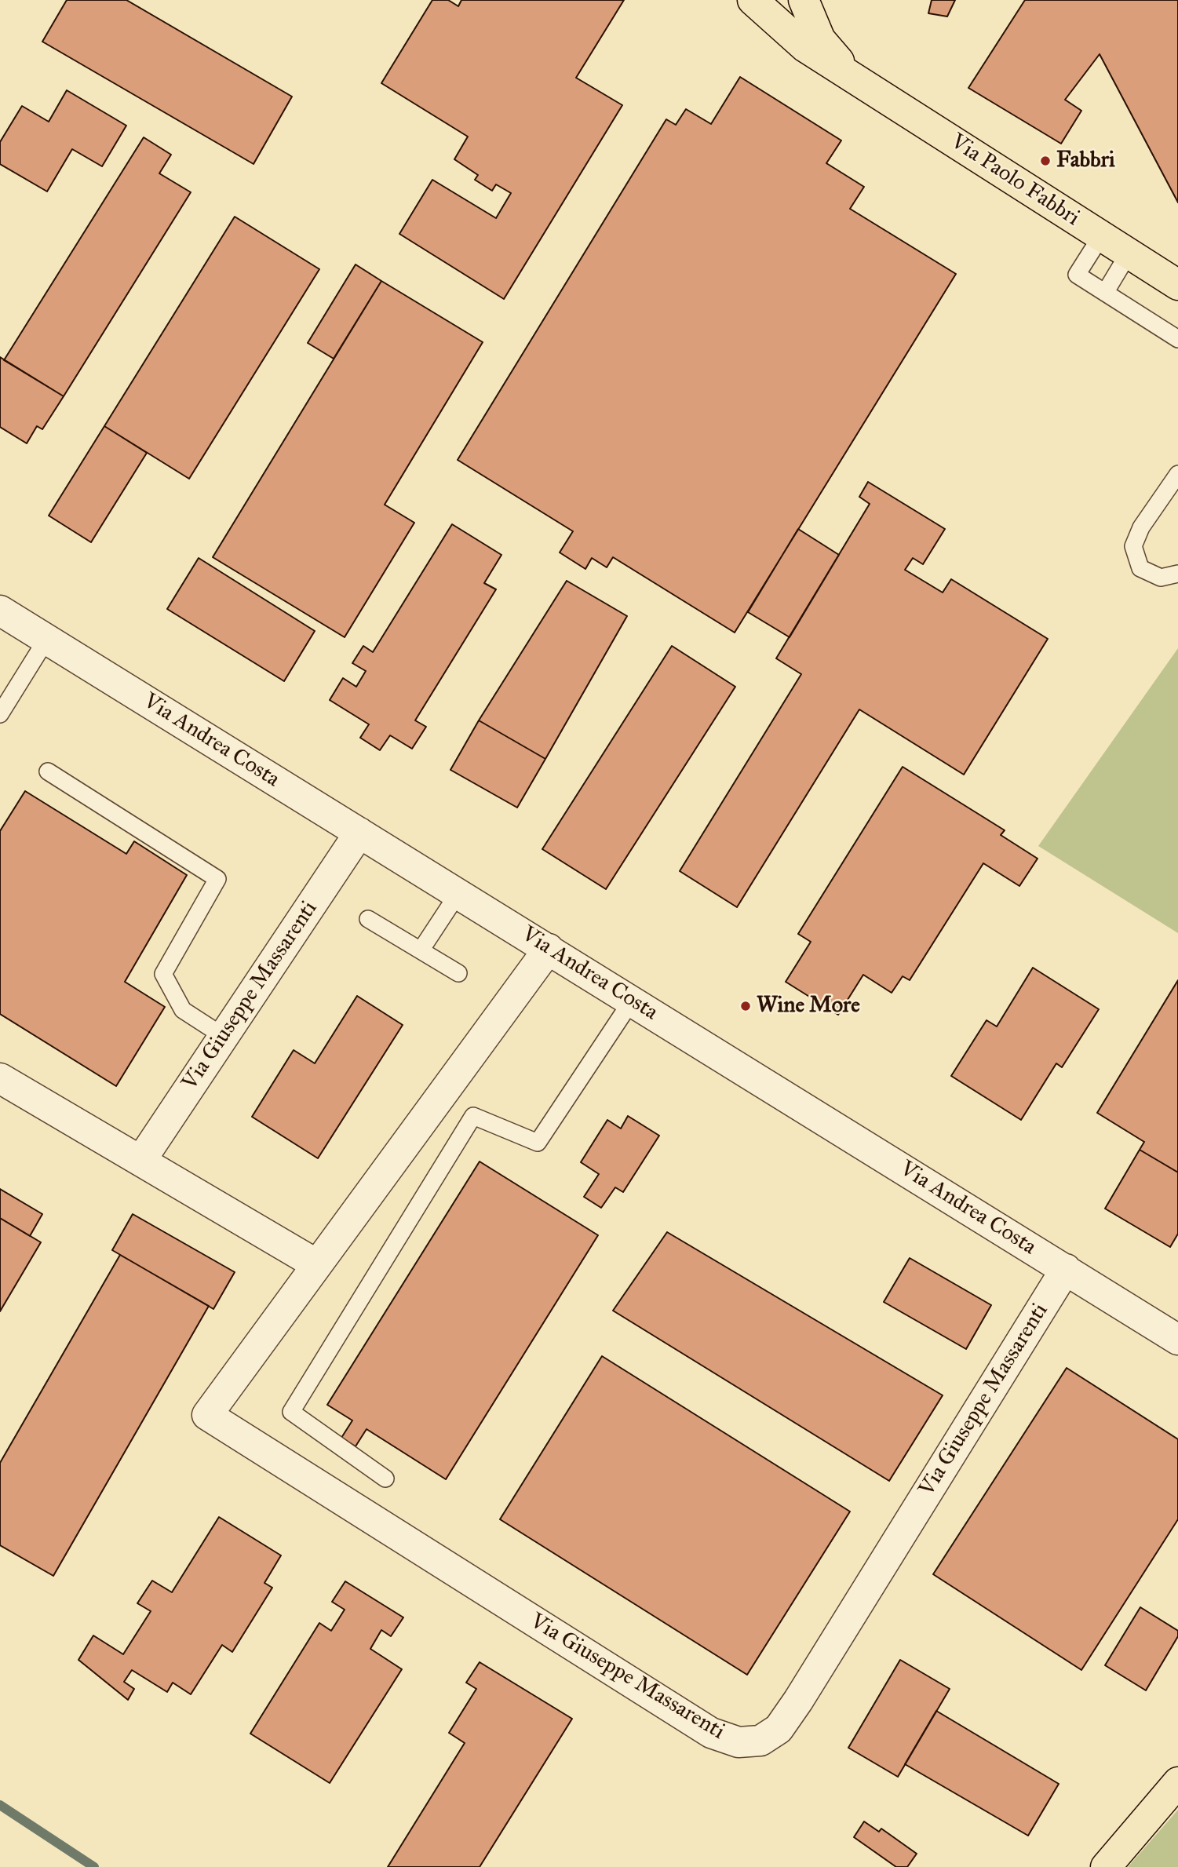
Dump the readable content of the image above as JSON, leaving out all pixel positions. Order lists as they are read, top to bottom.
{
  "streets": {
    "main road": ["Via Paolo Fabbri"],
    "street": ["Via Andrea Costa", "Via Giuseppe Massarenti"]
  },
  "crossings": [
    ["Via Andrea Costa", "Via Giuseppe Massarenti"]
  ],
  "places": ["Fabbri", "Wine More"]
}
